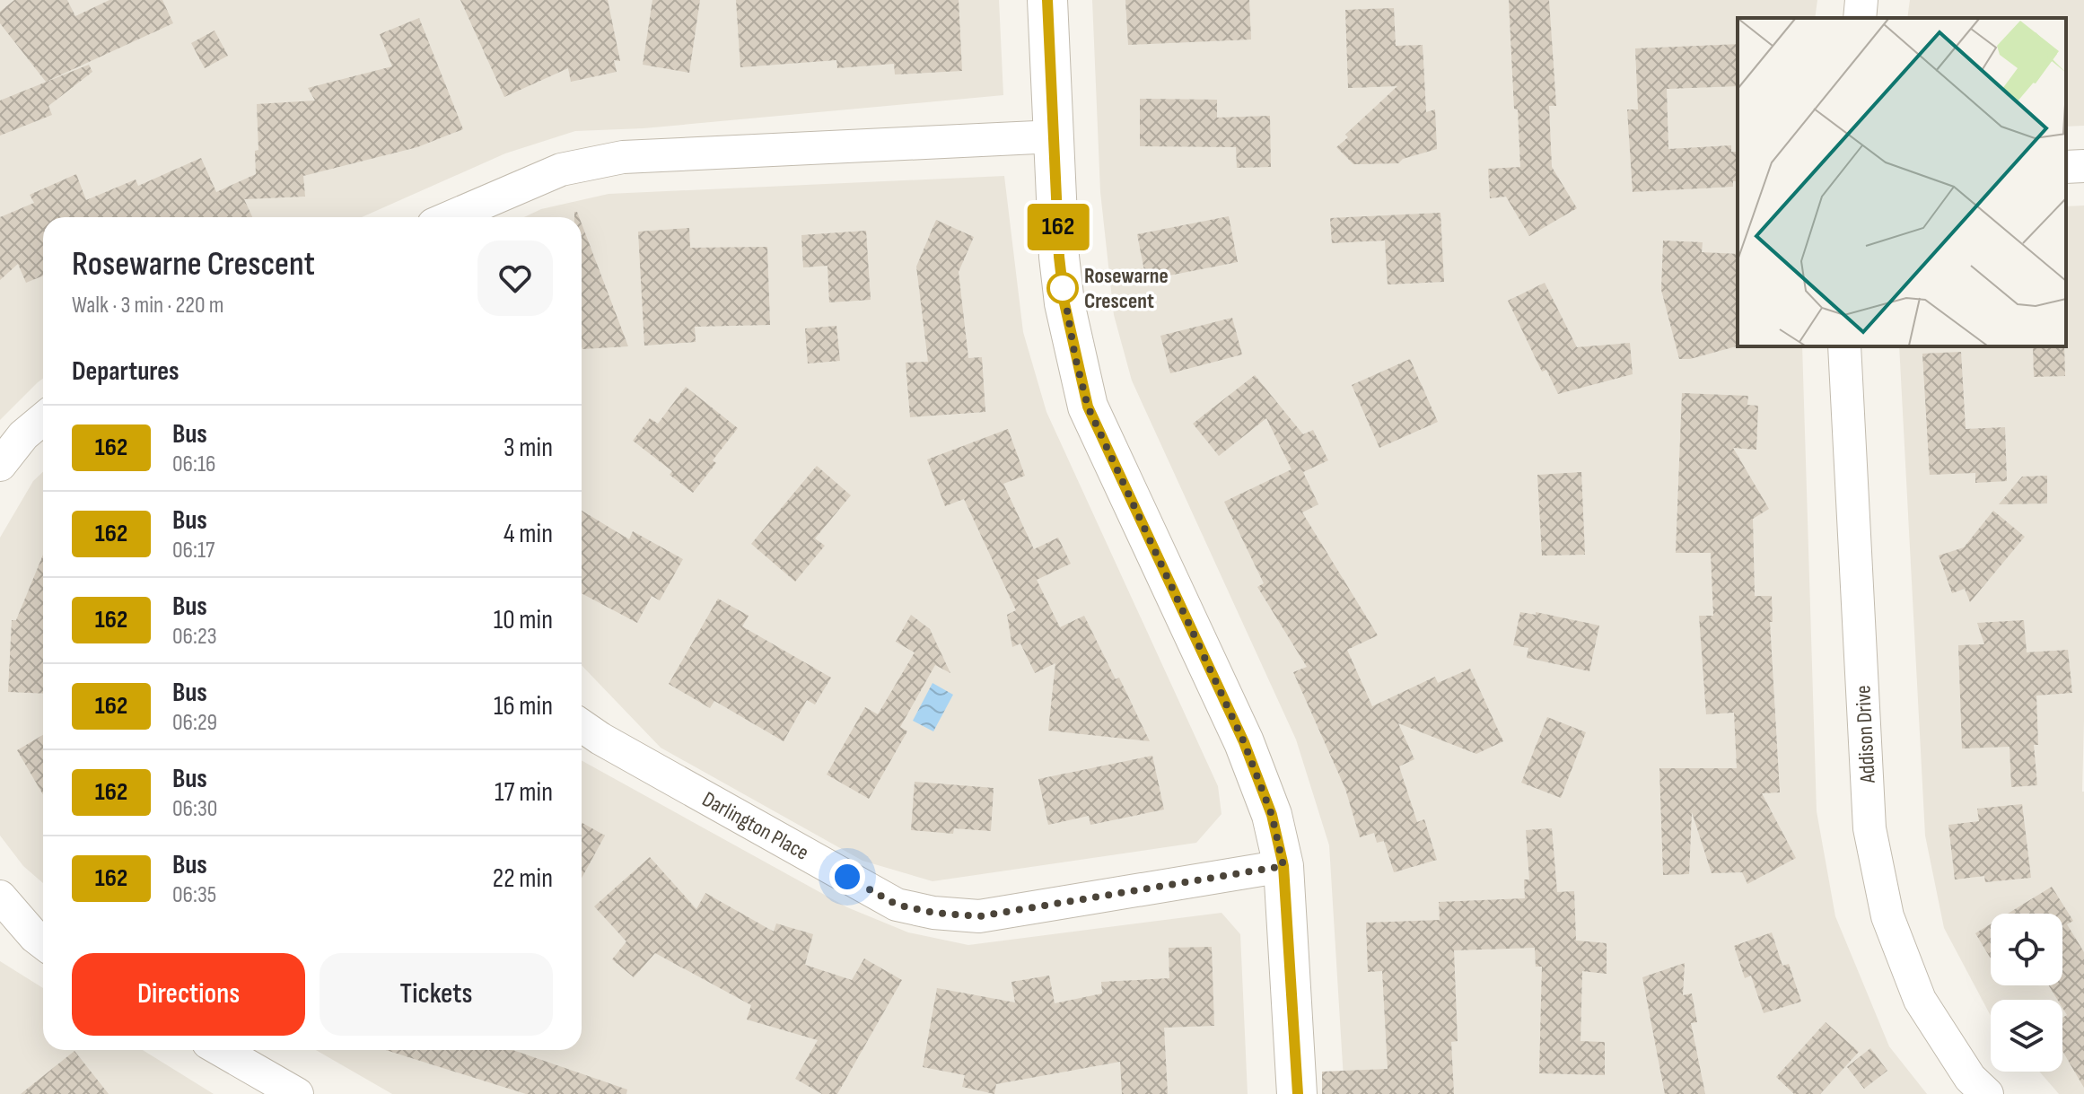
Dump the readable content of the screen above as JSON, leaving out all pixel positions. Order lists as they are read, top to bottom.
{
  "streets": {
    "street": ["Addison Drive", "Darlington Place"]
  },
  "places": ["Rosewarne Crescent"],
  "lines": ["bus line 162"],
  "page": {
    "on_map": "162",
    "heading": [
      ["Rosewarne Crescent", "Walk · 3 min · 220 m"],
      "Departures"
    ],
    "list": [
      {
        "mark": "162",
        "name": "Bus",
        "note": "06:16",
        "value": "3 min"
      },
      {
        "mark": "162",
        "name": "Bus",
        "note": "06:17",
        "value": "4 min"
      },
      {
        "mark": "162",
        "name": "Bus",
        "note": "06:23",
        "value": "10 min"
      },
      {
        "mark": "162",
        "name": "Bus",
        "note": "06:29",
        "value": "16 min"
      },
      {
        "mark": "162",
        "name": "Bus",
        "note": "06:30",
        "value": "17 min"
      },
      {
        "mark": "162",
        "name": "Bus",
        "note": "06:35",
        "value": "22 min"
      }
    ],
    "buttons": ["Directions", "Tickets"]
  }
}
